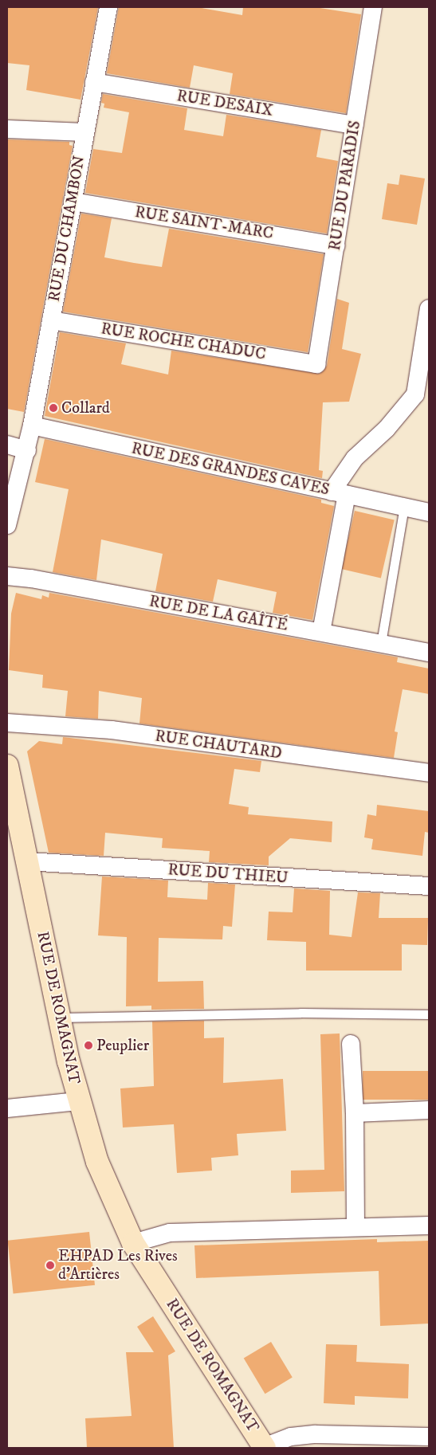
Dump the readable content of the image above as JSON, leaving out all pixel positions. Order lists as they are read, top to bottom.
{
  "streets": {
    "main road": ["RUE DE ROMAGNAT"],
    "street": [
      "RUE DESAIX",
      "RUE DU PARADIS",
      "RUE SAINT-MARC",
      "RUE DU CHAMBON",
      "RUE ROCHE CHADUC",
      "RUE DES GRANDES CAVES",
      "RUE DE LA GAÎTÉ",
      "RUE CHAUTARD",
      "RUE DU THIEU"
    ]
  },
  "crossings": [
    ["RUE DESAIX", "RUE DU PARADIS"],
    ["RUE DESAIX", "RUE DU CHAMBON"],
    ["RUE DU PARADIS", "RUE SAINT-MARC"],
    ["RUE DU PARADIS", "RUE ROCHE CHADUC"],
    ["RUE SAINT-MARC", "RUE DU CHAMBON"],
    ["RUE DU CHAMBON", "RUE ROCHE CHADUC"],
    ["RUE DU CHAMBON", "RUE DES GRANDES CAVES"],
    ["RUE DU THIEU", "RUE DE ROMAGNAT"]
  ],
  "places": ["Collard", "Peuplier", "EHPAD Les Rives d'Artières"]
}
